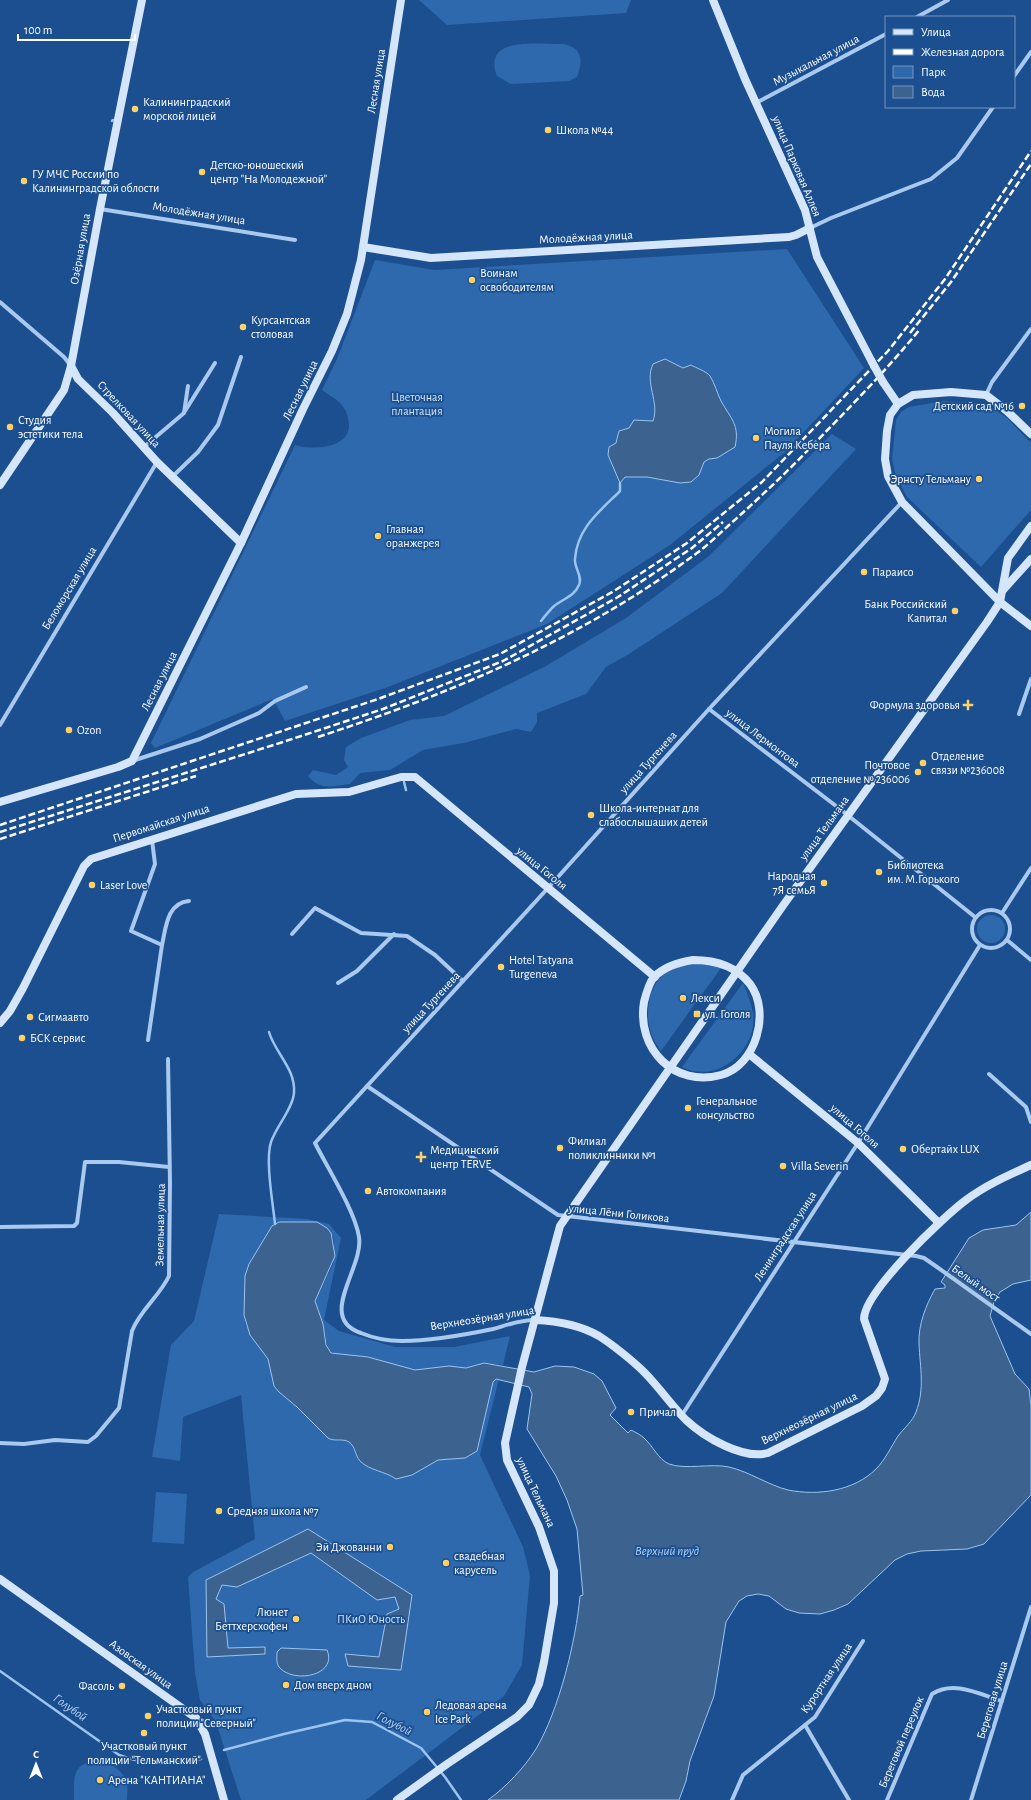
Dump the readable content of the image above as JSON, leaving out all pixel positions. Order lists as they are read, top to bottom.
{
  "streets": {
    "street": [
      "Музыкальная улица",
      "Лесная улица",
      "улица Парковая Аллея",
      "Молодёжная улица",
      "Озёрная улица",
      "Стрелковая улица",
      "Беломорская улица",
      "улица Лермонтова",
      "улица Тургенева",
      "Первомайская улица",
      "улица Тельмана",
      "улица Гоголя",
      "улица Лёни Голикова",
      "Земельная улица",
      "Ленинградская улица",
      "Белый мост",
      "Верхнеозёрная улица",
      "Азовская улица",
      "Курортная улица",
      "Береговая улица",
      "Береговой переулок"
    ]
  },
  "crossings": [
    ["Музыкальная улица", "улица Парковая Аллея"],
    ["Лесная улица", "Молодёжная улица"],
    ["Лесная улица", "Стрелковая улица"],
    ["улица Парковая Аллея", "Молодёжная улица"],
    ["Молодёжная улица", "Озёрная улица"],
    ["Озёрная улица", "Стрелковая улица"],
    ["Стрелковая улица", "Беломорская улица"],
    ["улица Лермонтова", "улица Тургенева"],
    ["улица Лермонтова", "улица Тельмана"],
    ["улица Лермонтова", "Ленинградская улица"],
    ["улица Тургенева", "улица Гоголя"],
    ["улица Тургенева", "улица Лёни Голикова"],
    ["улица Тургенева", "Верхнеозёрная улица"],
    ["Первомайская улица", "улица Гоголя"],
    ["улица Тельмана", "улица Лёни Голикова"],
    ["улица Тельмана", "Верхнеозёрная улица"],
    ["улица Гоголя", "Ленинградская улица"],
    ["улица Гоголя", "Верхнеозёрная улица"],
    ["улица Лёни Голикова", "Ленинградская улица"],
    ["улица Лёни Голикова", "Белый мост"],
    ["улица Лёни Голикова", "Верхнеозёрная улица"],
    ["Ленинградская улица", "Верхнеозёрная улица"],
    ["Белый мост", "Верхнеозёрная улица"],
    ["Береговая улица", "Береговой переулок"]
  ],
  "water": ["Верхний пруд", "Голубой"],
  "parks": ["Цветочная плантация", "ПКиО Юность"],
  "places": {
    "other": [
      "Калининградский морской лицей",
      "Школа №44",
      "Детско-юношеский центр \"На Молодежной\"",
      "ГУ МЧС России по Калининградской облости",
      "Воинам освободителям",
      "Курсантская столовая",
      "Детский сад №16",
      "Студия эстетики тела",
      "Могила Пауля Кебера",
      "Эрнсту Тельману",
      "Главная оранжерея",
      "Параисо",
      "Банк Российский Капитал",
      "Ozon",
      "Отделение связи №236008",
      "Почтовое отделение № 236006",
      "Школа-интернат для слабослышаших детей",
      "Библиотека им. М.Горького",
      "Народная 7Я семьЯ",
      "Laser Love",
      "Hotel Tatyana Turgeneva",
      "Лекси",
      "Сигмаавто",
      "БСК сервис",
      "Генеральное консульство",
      "Филиал поликлинники №1",
      "Обертайх LUX",
      "Villa Severin",
      "Автокомпания",
      "Причал",
      "Средняя школа №7",
      "Эй Джованни",
      "свадебная карусель",
      "Люнет Беттхерсхофен",
      "Дом вверх дном",
      "Фасоль",
      "Ледовая арена Ice Park",
      "Участковый пункт полиции \"Северный\"",
      "Участковый пункт полиции \"Тельманский\"",
      "Арена \"КАНТИАНА\""
    ],
    "health": ["Формула здоровья", "Медицинский центр TERVE"],
    "transit": ["ул. Гоголя"]
  },
  "legend": [
    "Улица",
    "Железная дорога",
    "Парк",
    "Вода"
  ],
  "scale_bar": "100 m",
  "north": "top"
}
